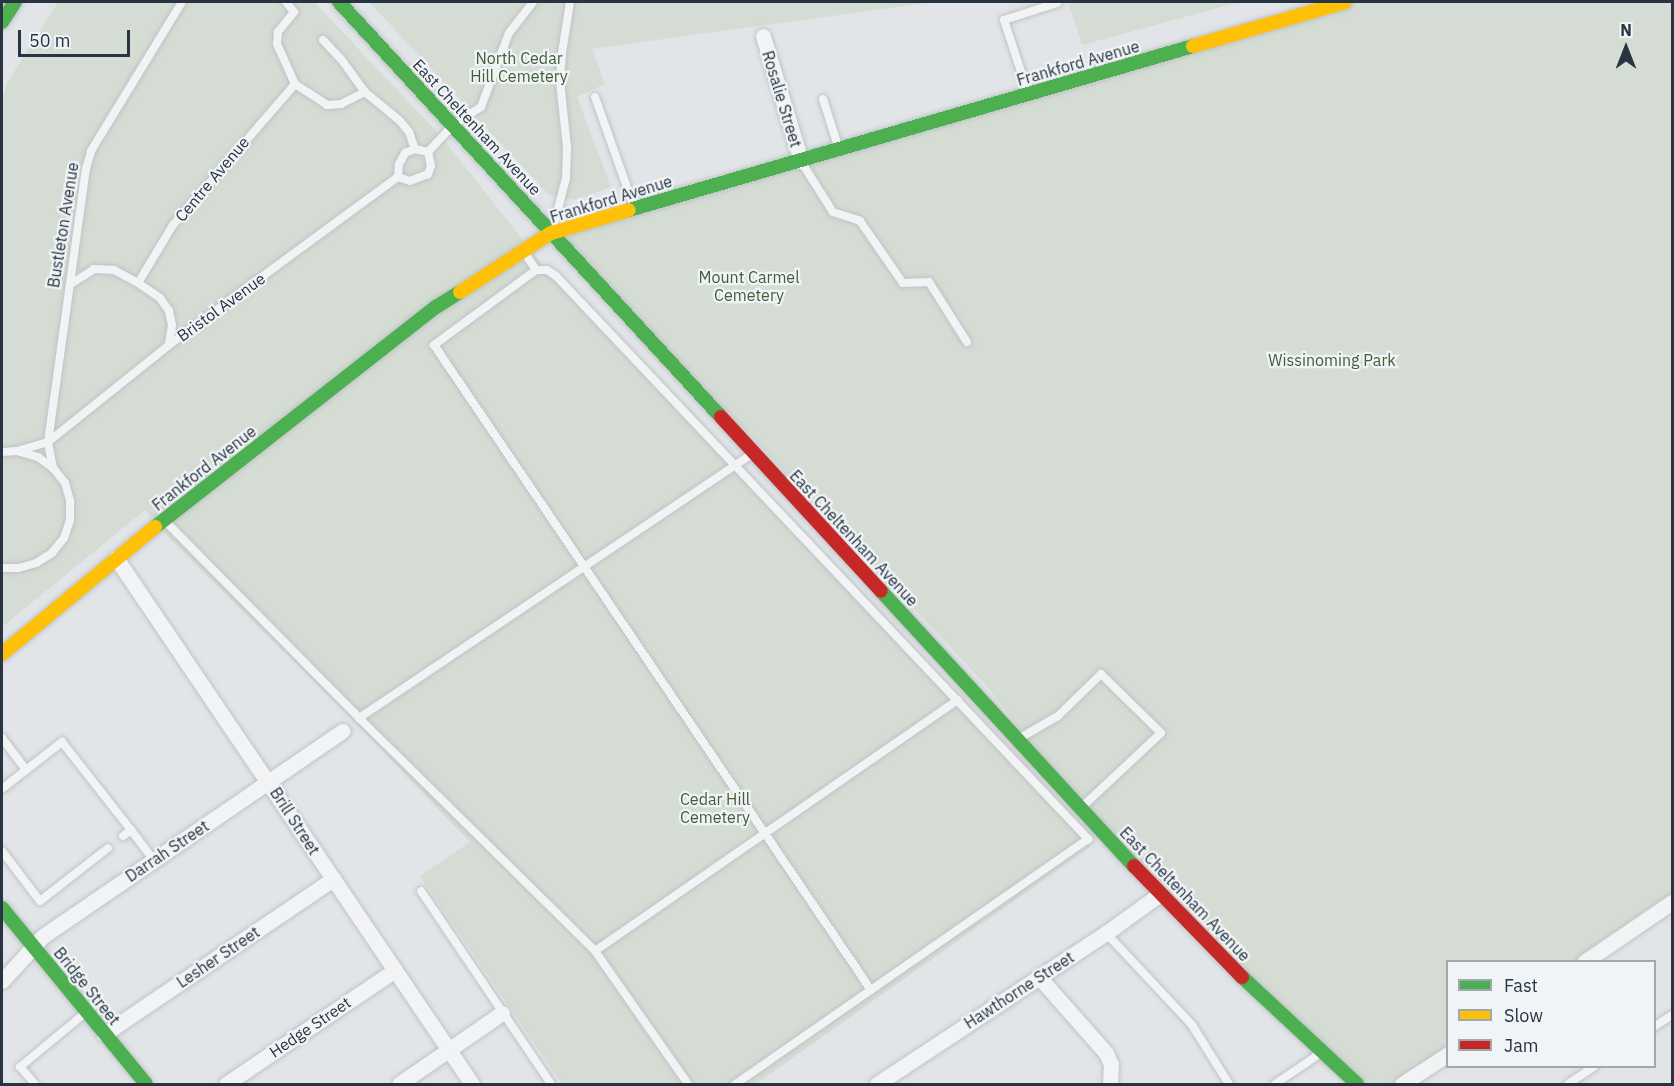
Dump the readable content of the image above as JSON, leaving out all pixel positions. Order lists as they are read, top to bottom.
{
  "streets": {
    "main road": ["Frankford Avenue", "East Cheltenham Avenue", "Bridge Street"],
    "street": [
      "Rosalie Street",
      "Brill Street",
      "Darrah Street",
      "Lesher Street",
      "Hawthorne Street",
      "Hedge Street"
    ],
    "lane": ["Centre Avenue", "Bustleton Avenue", "Bristol Avenue"]
  },
  "crossings": [
    ["Frankford Avenue", "Rosalie Street"],
    ["Frankford Avenue", "East Cheltenham Avenue"],
    ["Frankford Avenue", "Brill Street"],
    ["East Cheltenham Avenue", "Hawthorne Street"],
    ["Bustleton Avenue", "Bristol Avenue"],
    ["Brill Street", "Darrah Street"],
    ["Brill Street", "Lesher Street"],
    ["Brill Street", "Hedge Street"],
    ["Darrah Street", "Bridge Street"],
    ["Lesher Street", "Bridge Street"]
  ],
  "parks": [
    "North Cedar Hill Cemetery",
    "Mount Carmel Cemetery",
    "Wissinoming Park",
    "Cedar Hill Cemetery"
  ],
  "legend": ["Fast", "Slow", "Jam"],
  "scale_bar": "50 m",
  "north": "top"
}
